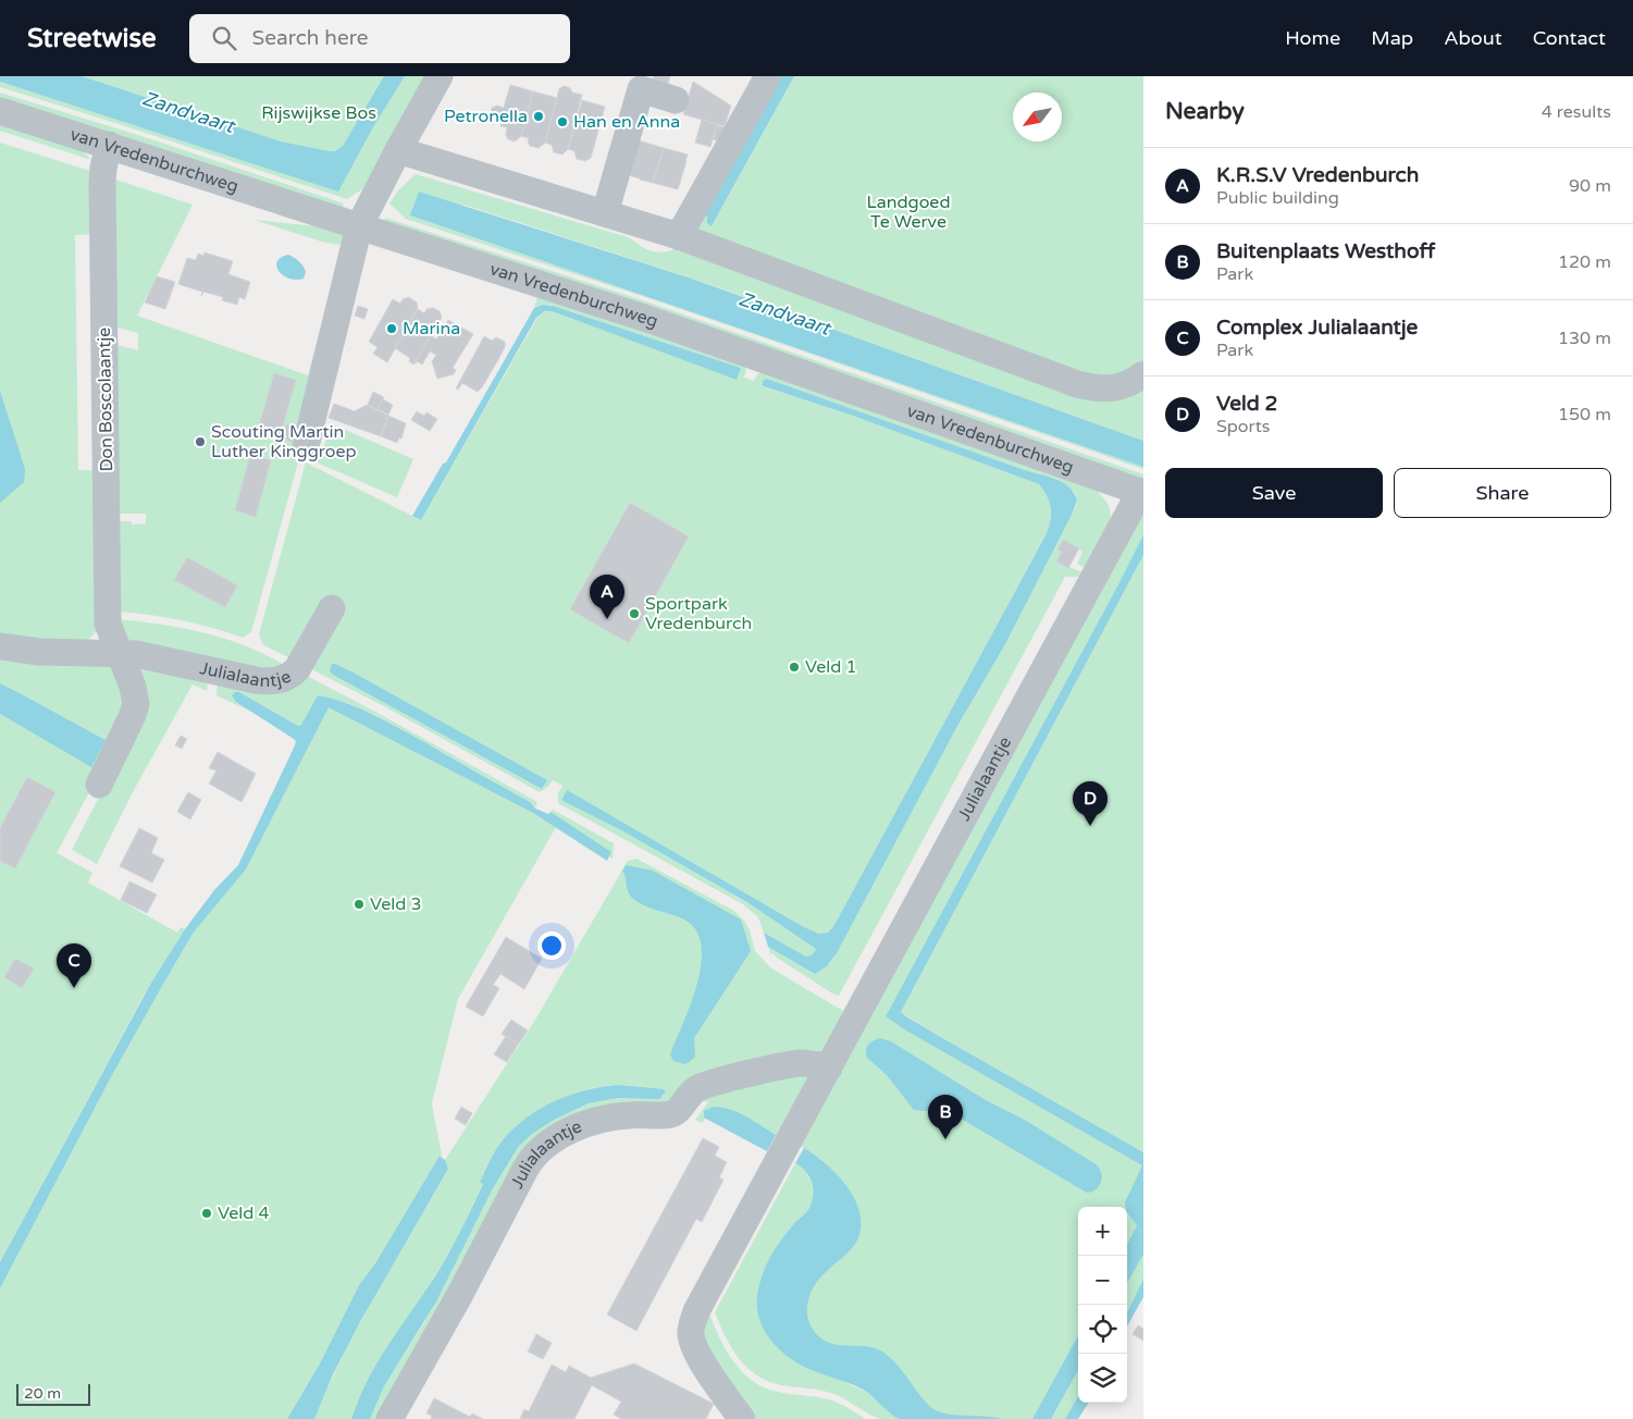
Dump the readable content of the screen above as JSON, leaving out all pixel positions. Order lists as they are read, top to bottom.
{
  "streets": {
    "street": ["van Vredenburchweg", "Don Boscolaantje", "Julialaantje"]
  },
  "crossings": [
    ["van Vredenburchweg", "Don Boscolaantje"],
    ["van Vredenburchweg", "Julialaantje"],
    ["Don Boscolaantje", "Julialaantje"]
  ],
  "water": ["Zandvaart"],
  "parks": ["Rijswijkse Bos", "Landgoed Te Werve"],
  "places": [
    "Petronella",
    "Han en Anna",
    "Marina",
    "Scouting Martin Luther Kinggroep",
    "Sportpark Vredenburch",
    "Veld 1",
    "Veld 3",
    "Veld 4"
  ],
  "scale_bar": "20 m",
  "north": "bottom left",
  "page": {
    "header": "Streetwise",
    "search": "Search here",
    "nav": [
      "Home",
      "Map",
      "About",
      "Contact"
    ],
    "heading": ["Nearby", "4 results"],
    "list": [
      {
        "mark": "A",
        "name": "K.R.S.V Vredenburch",
        "note": "Public building",
        "value": "90 m"
      },
      {
        "mark": "B",
        "name": "Buitenplaats Westhoff",
        "note": "Park",
        "value": "120 m"
      },
      {
        "mark": "C",
        "name": "Complex Julialaantje",
        "note": "Park",
        "value": "130 m"
      },
      {
        "mark": "D",
        "name": "Veld 2",
        "note": "Sports",
        "value": "150 m"
      }
    ],
    "buttons": ["Save", "Share"],
    "pins": [
      "A",
      "D",
      "C",
      "B"
    ],
    "map_buttons": ["+", "−"],
    "scale": "20 m"
  }
}
